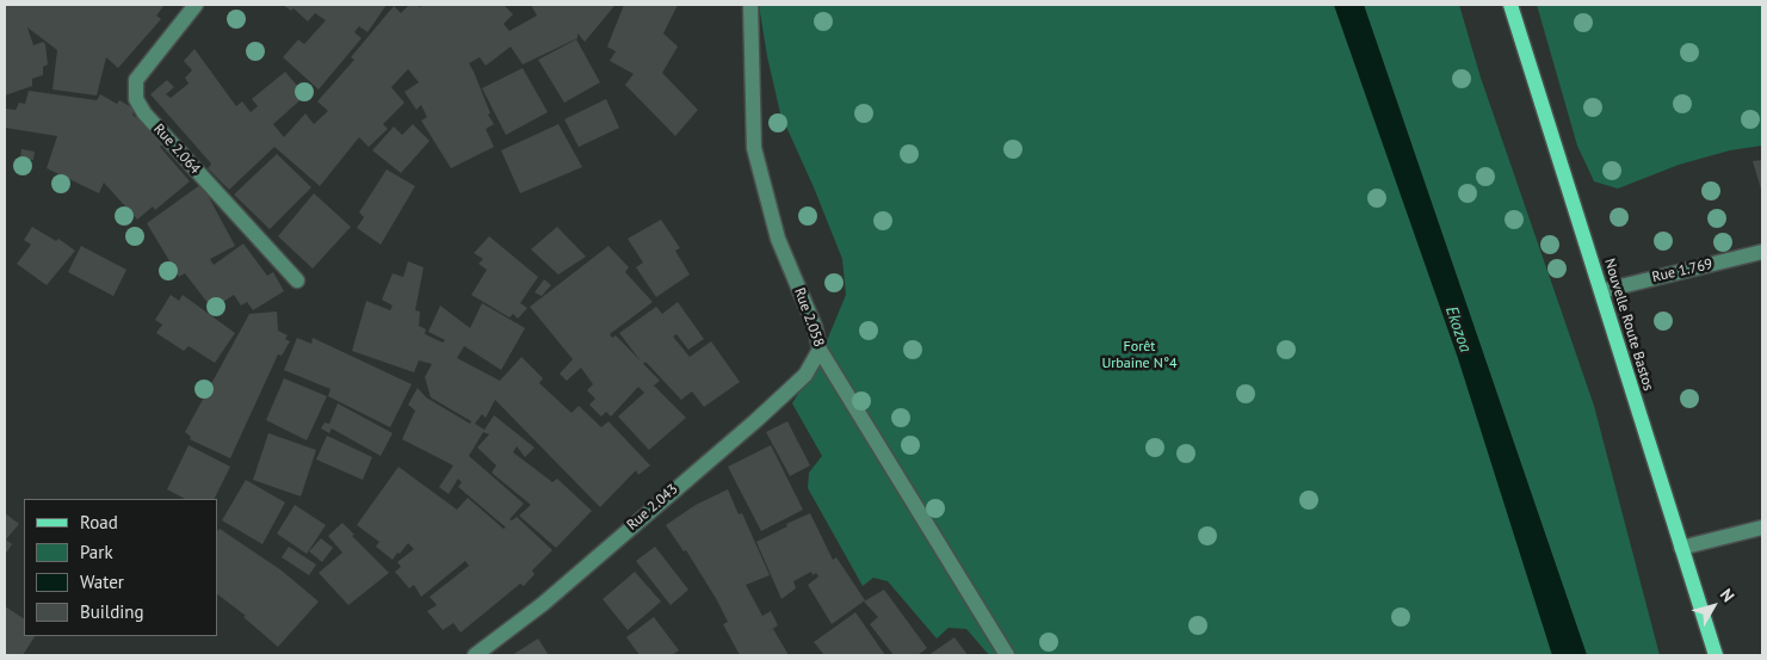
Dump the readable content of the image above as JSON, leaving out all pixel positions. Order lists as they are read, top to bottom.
{
  "streets": {
    "main road": ["Nouvelle Route Bastos"],
    "street": [
      "Rue 2.064",
      "Rue 1.769",
      "Rue 2.058",
      "Rue 2.043"
    ]
  },
  "crossings": [
    ["Rue 1.769", "Nouvelle Route Bastos"],
    ["Rue 2.058", "Rue 2.043"]
  ],
  "water": ["Ekozoa"],
  "parks": ["Forêt Urbaine N°4"],
  "legend": [
    "Road",
    "Park",
    "Water",
    "Building"
  ],
  "north": "top right"
}
